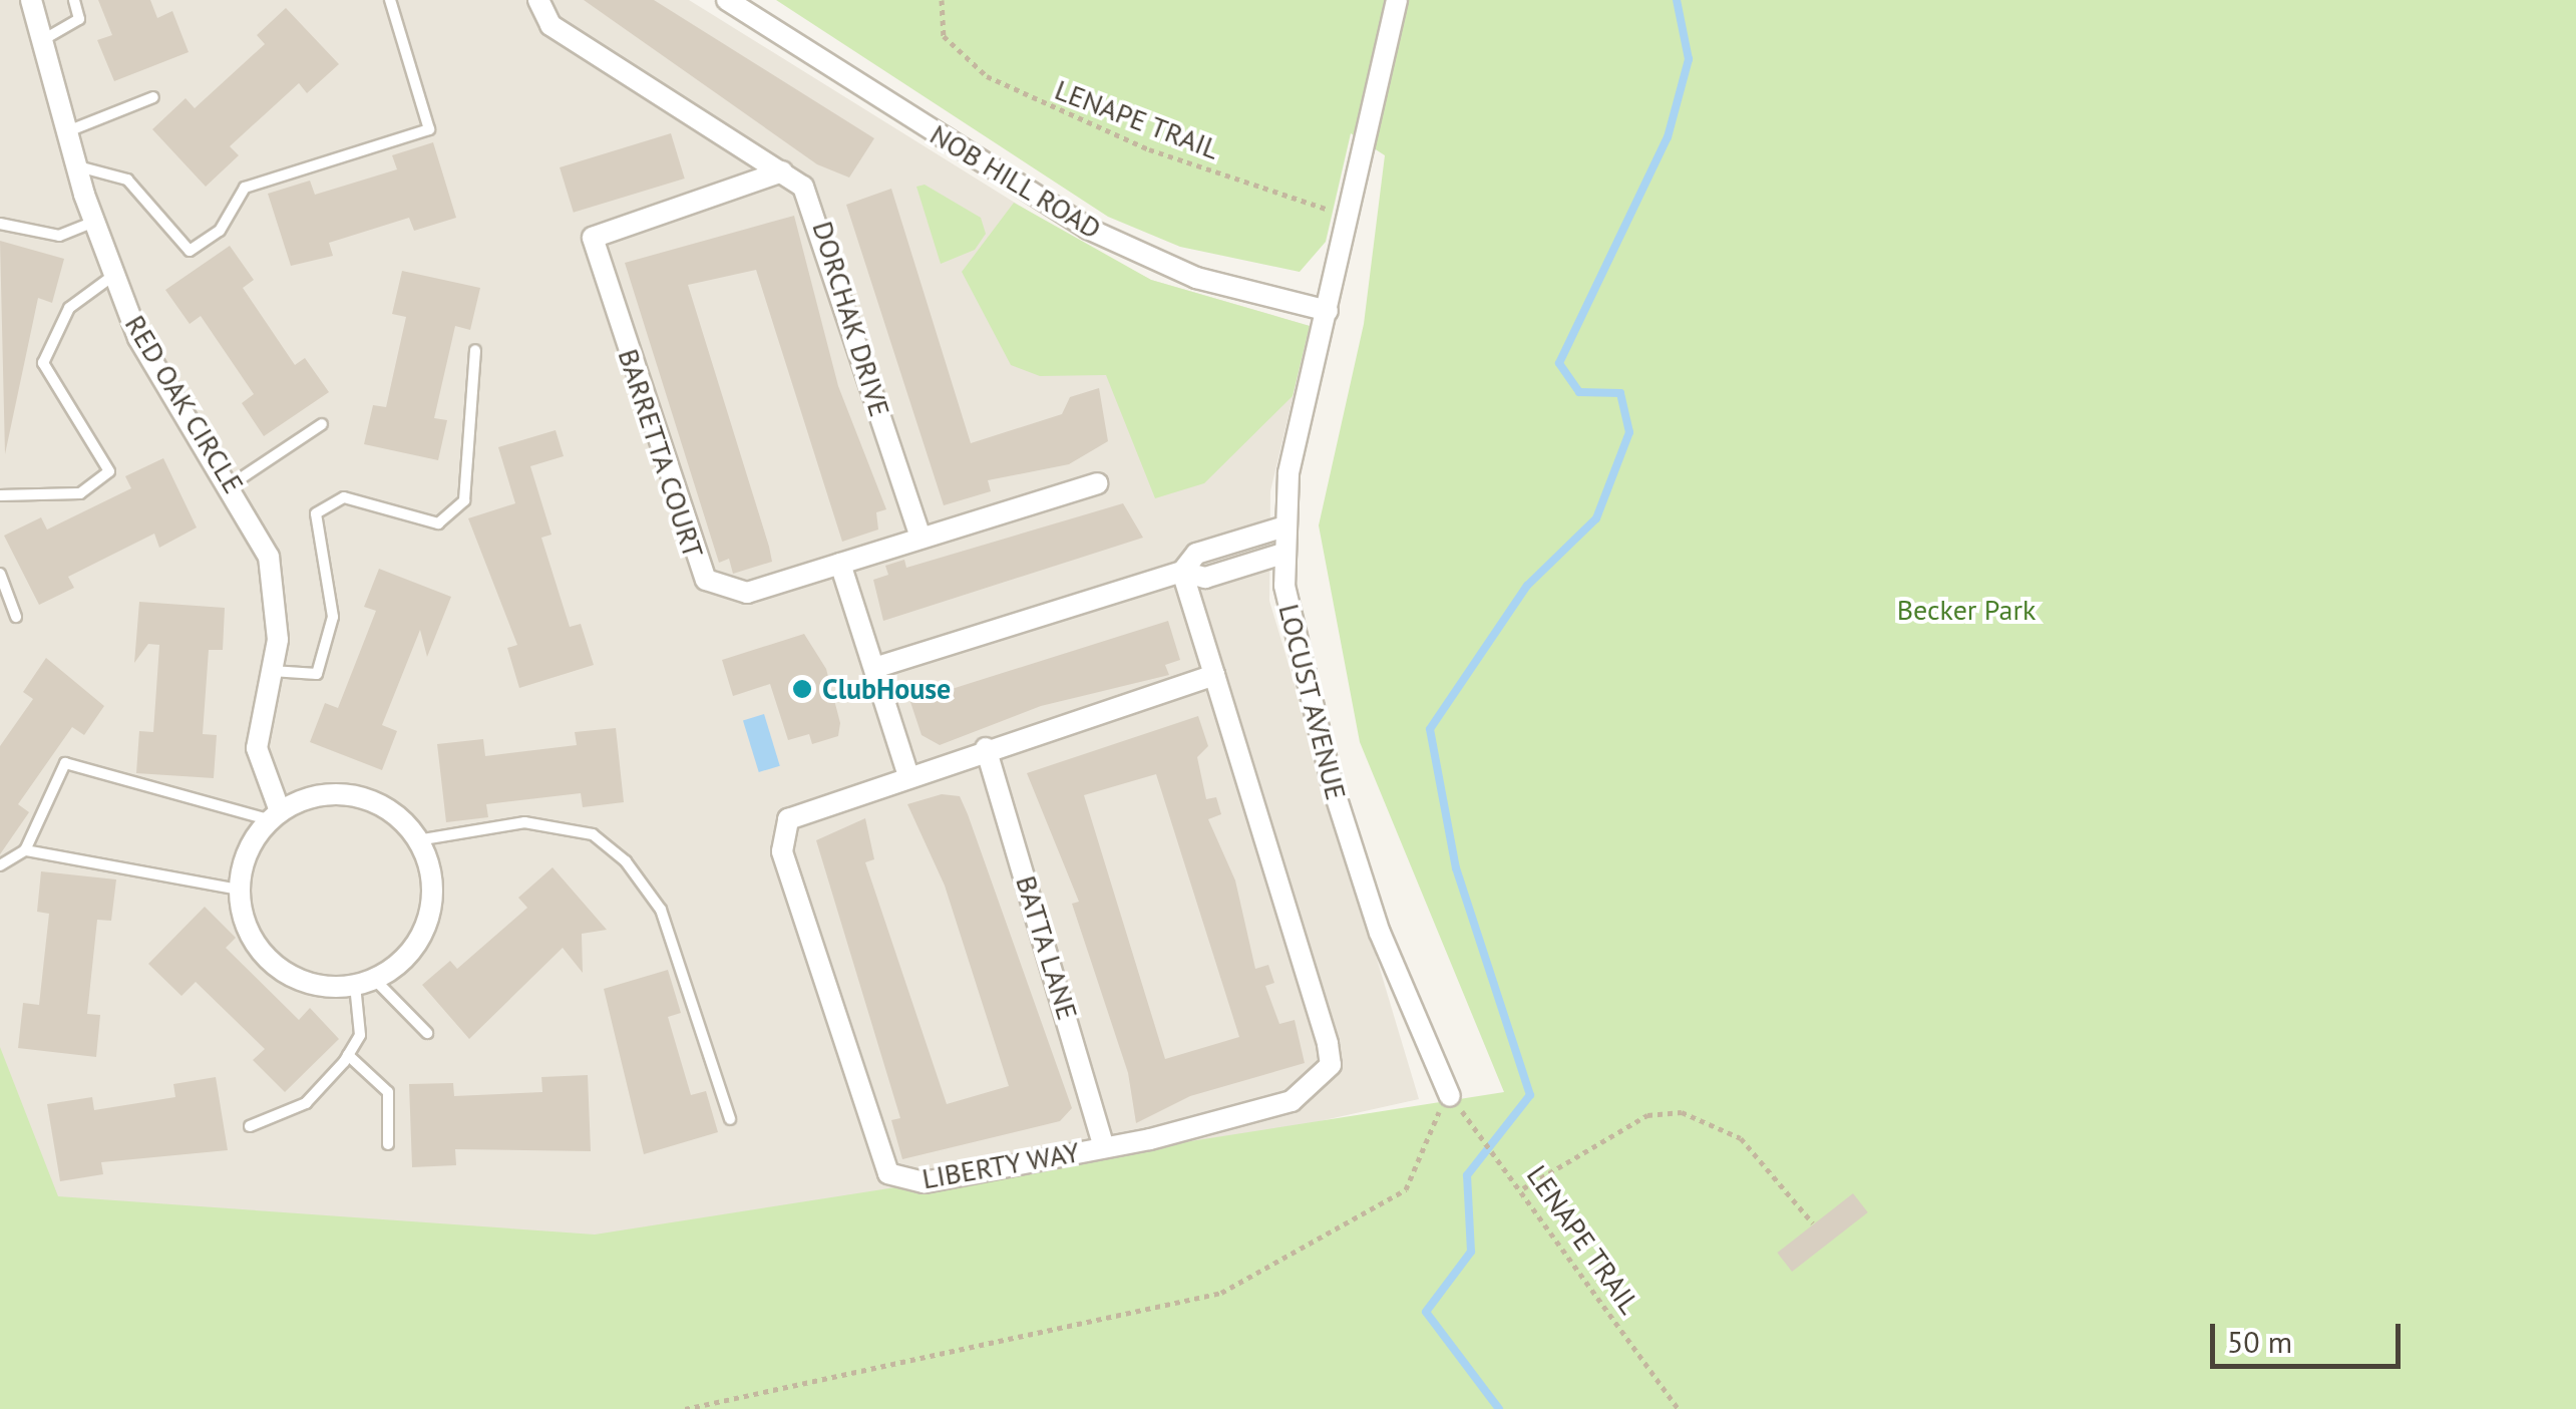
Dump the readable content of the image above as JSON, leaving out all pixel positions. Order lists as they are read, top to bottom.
{
  "streets": {
    "street": [
      "NOB HILL ROAD",
      "DORCHAK DRIVE",
      "RED OAK CIRCLE",
      "BARRETTA COURT",
      "LOCUST AVENUE",
      "BATTA LANE",
      "LIBERTY WAY"
    ],
    "path": ["LENAPE TRAIL"]
  },
  "crossings": [
    ["LENAPE TRAIL", "LOCUST AVENUE"],
    ["NOB HILL ROAD", "LOCUST AVENUE"],
    ["DORCHAK DRIVE", "BARRETTA COURT"],
    ["BATTA LANE", "LIBERTY WAY"]
  ],
  "parks": ["Becker Park"],
  "places": ["ClubHouse"],
  "scale_bar": "50 m"
}
